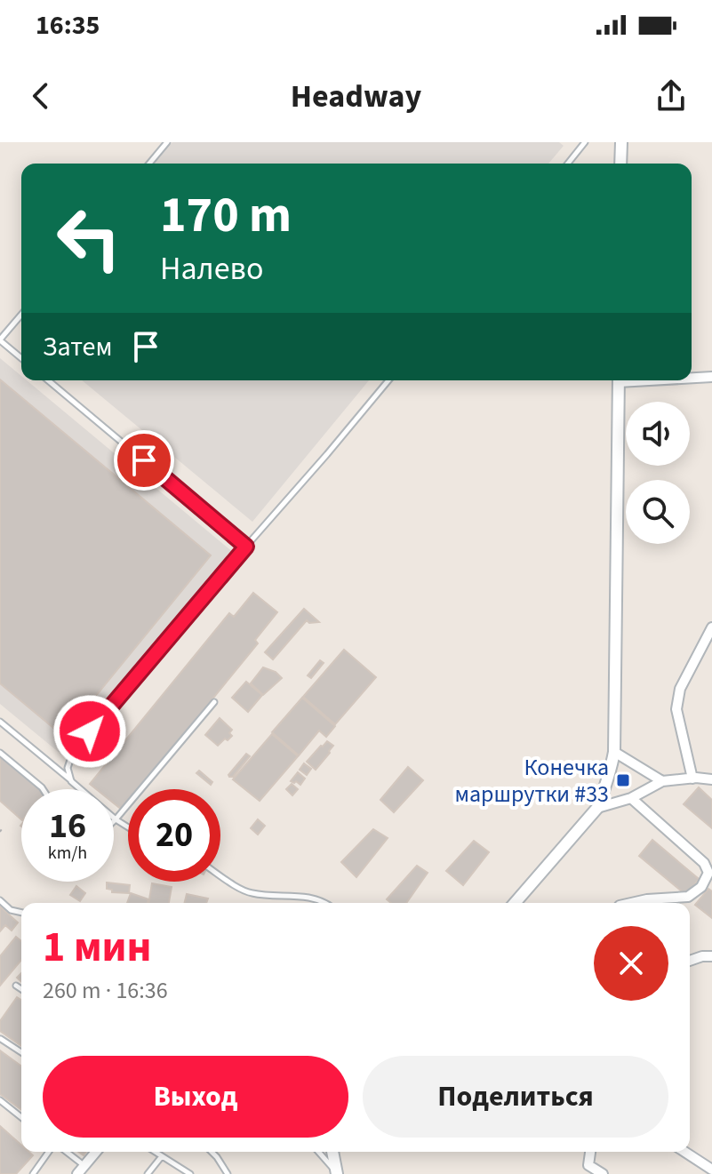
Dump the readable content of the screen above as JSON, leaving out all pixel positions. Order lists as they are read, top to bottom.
{
  "places": {
    "transit": ["Конечка маршрутки #33"]
  },
  "page": {
    "status": "16:35",
    "header": "Headway",
    "turn": ["170 m", "Налево"],
    "then": "Затем",
    "speed": "16 km/h",
    "limit": "20",
    "heading": ["1 мин", "260 m · 16:36"],
    "buttons": ["Выход", "Поделиться"]
  }
}
